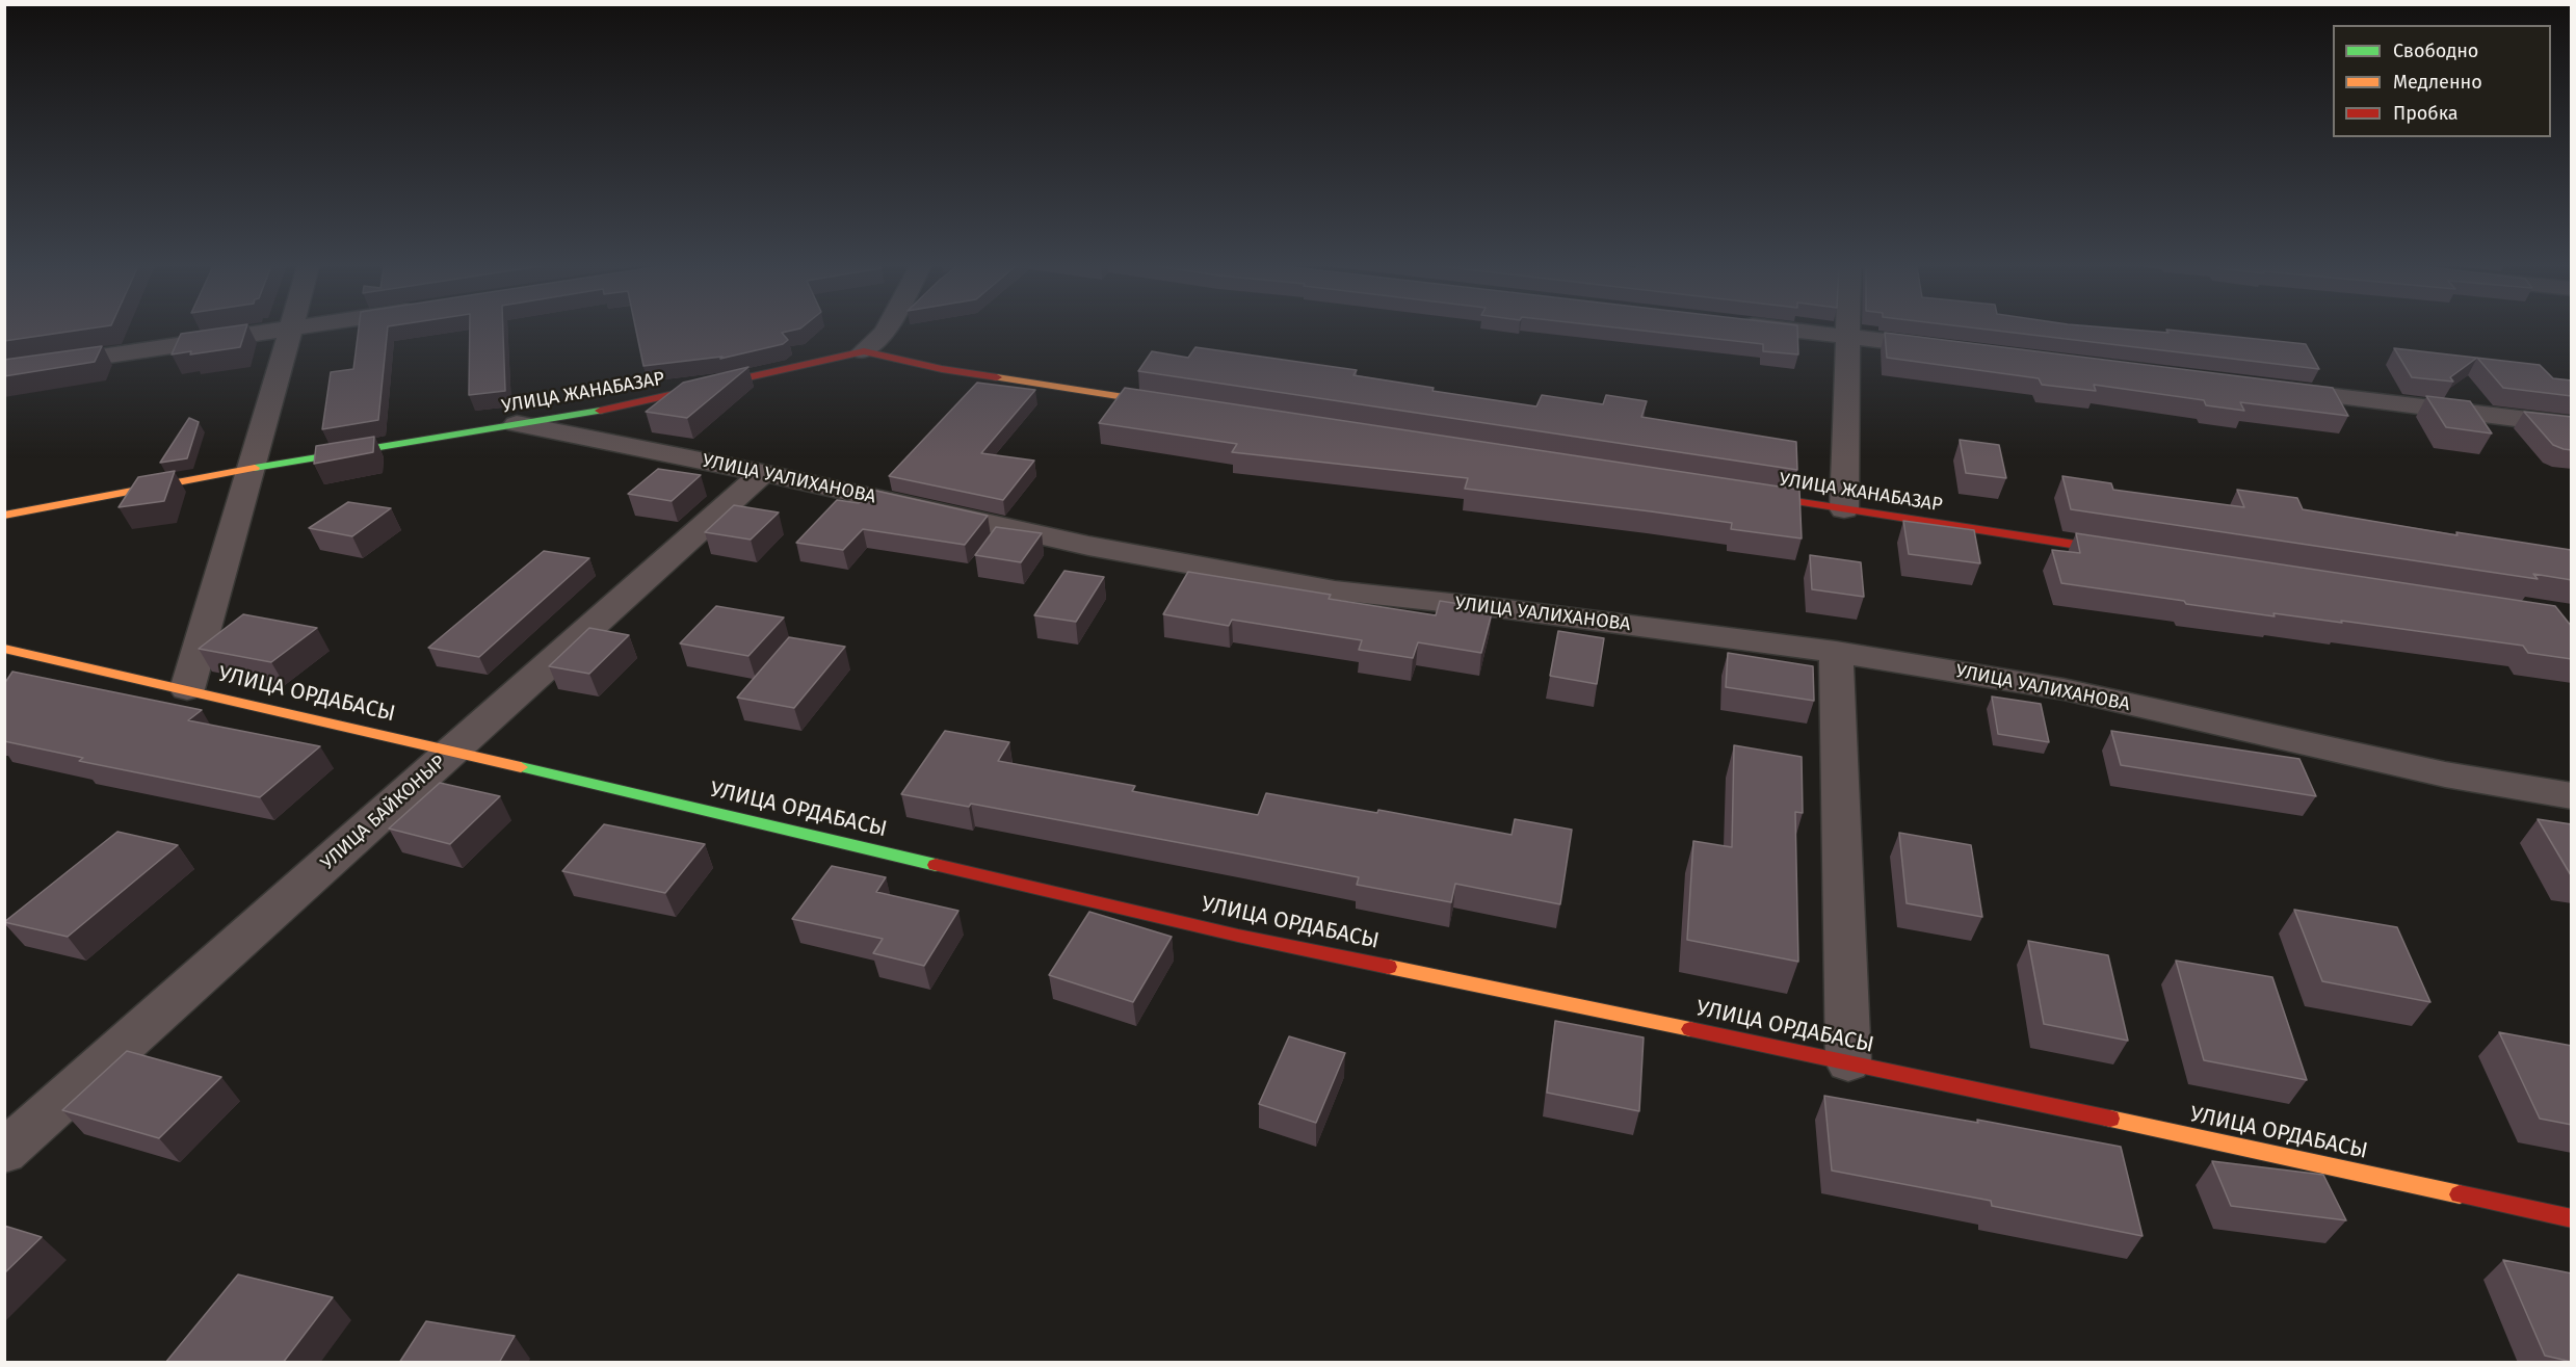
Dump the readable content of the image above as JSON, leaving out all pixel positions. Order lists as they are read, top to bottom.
{
  "streets": {
    "street": [
      "УЛИЦА ЖАНАБАЗАР",
      "УЛИЦА УАЛИХАНОВА",
      "УЛИЦА ОРДАБАСЫ",
      "УЛИЦА БАЙКОНЫР"
    ]
  },
  "crossings": [
    ["УЛИЦА ЖАНАБАЗАР", "УЛИЦА УАЛИХАНОВА"],
    ["УЛИЦА УАЛИХАНОВА", "УЛИЦА БАЙКОНЫР"],
    ["УЛИЦА ОРДАБАСЫ", "УЛИЦА БАЙКОНЫР"]
  ],
  "legend": ["Свободно", "Медленно", "Пробка"]
}
